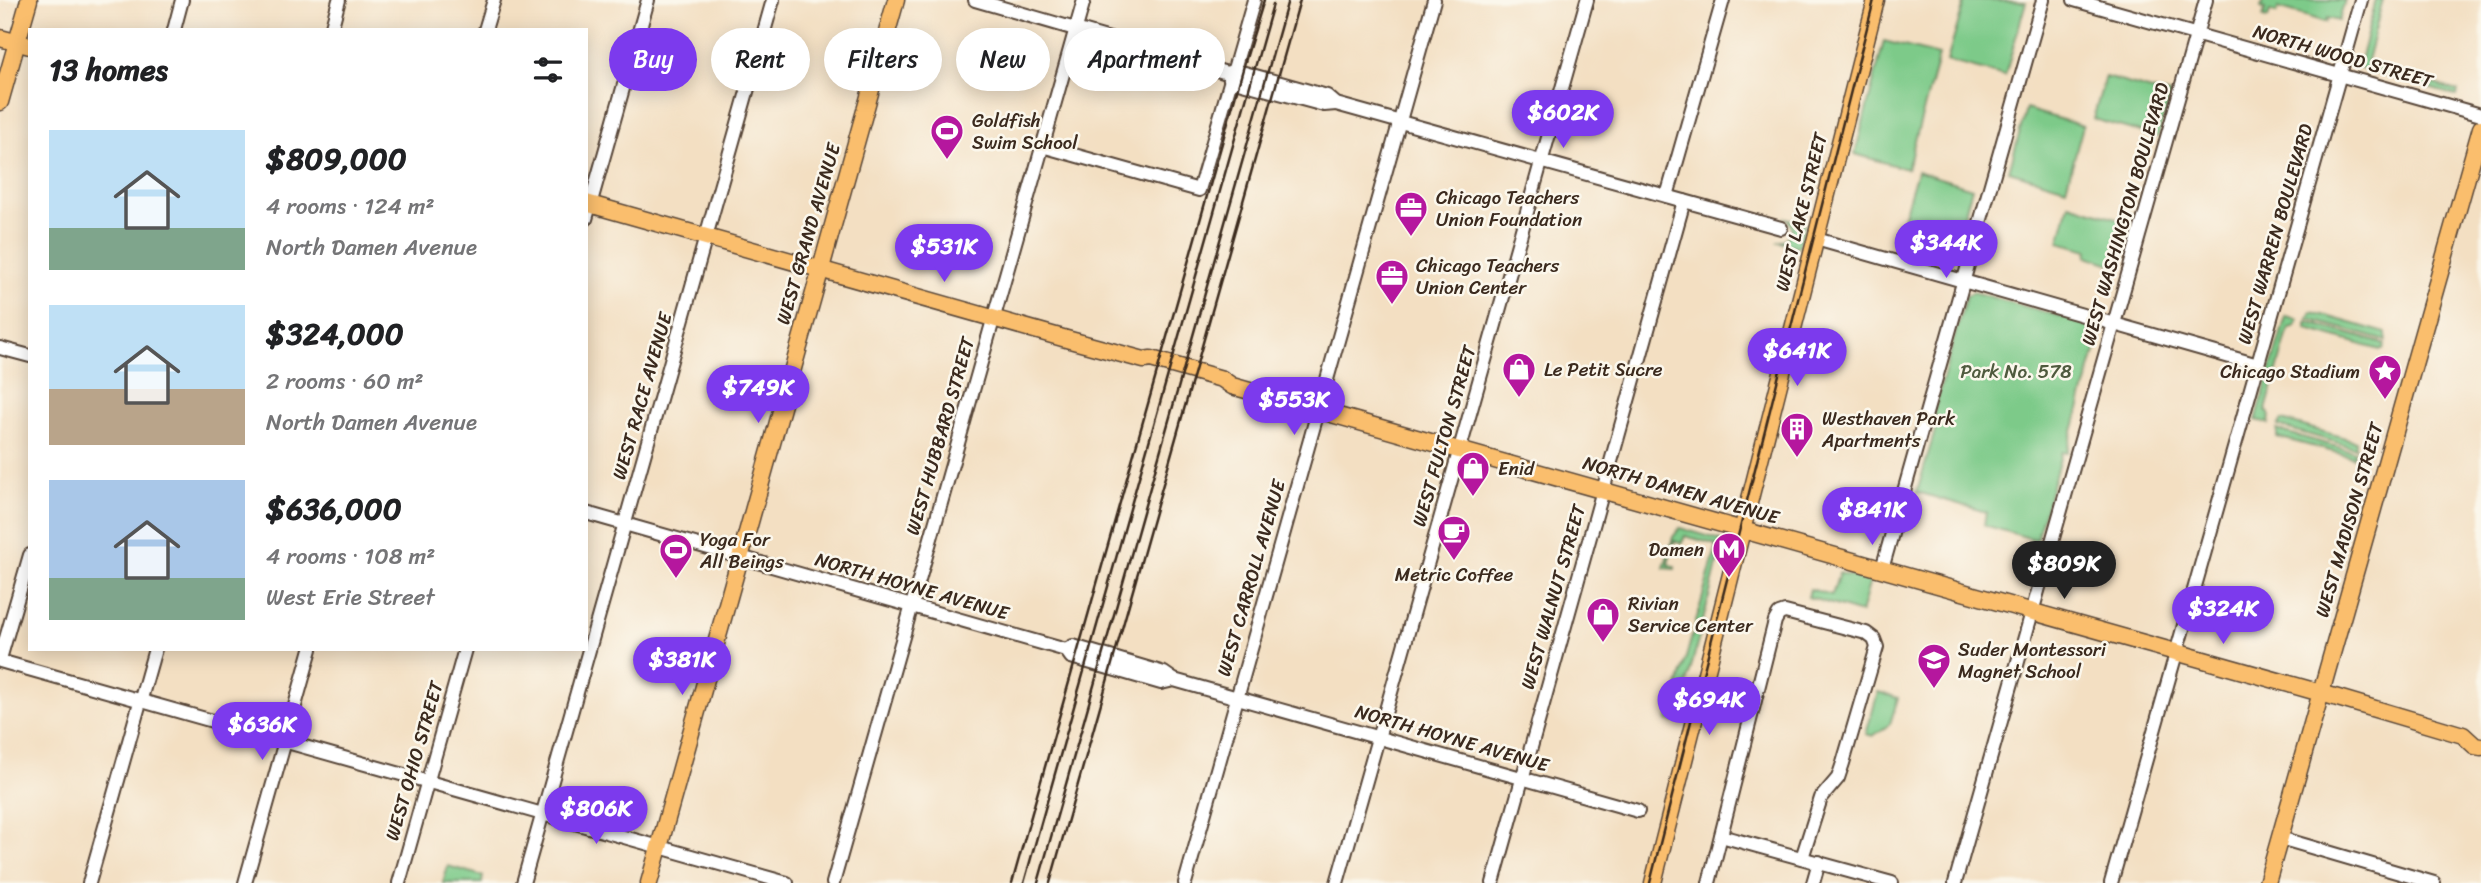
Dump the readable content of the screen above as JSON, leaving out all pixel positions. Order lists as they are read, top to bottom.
{
  "streets": {
    "main road": [
      "WEST LAKE STREET",
      "WEST GRAND AVENUE",
      "NORTH DAMEN AVENUE",
      "WEST MADISON STREET"
    ],
    "street": [
      "NORTH WOOD STREET",
      "WEST WASHINGTON BOULEVARD",
      "WEST WARREN BOULEVARD",
      "WEST RACE AVENUE",
      "WEST HUBBARD STREET",
      "WEST FULTON STREET",
      "WEST CARROLL AVENUE",
      "NORTH HOYNE AVENUE",
      "WEST WALNUT STREET",
      "WEST OHIO STREET"
    ]
  },
  "crossings": [
    ["NORTH WOOD STREET", "WEST WASHINGTON BOULEVARD"],
    ["NORTH WOOD STREET", "WEST WARREN BOULEVARD"],
    ["WEST LAKE STREET", "NORTH DAMEN AVENUE"],
    ["WEST WASHINGTON BOULEVARD", "NORTH DAMEN AVENUE"],
    ["WEST GRAND AVENUE", "NORTH DAMEN AVENUE"],
    ["WEST GRAND AVENUE", "NORTH HOYNE AVENUE"],
    ["WEST WARREN BOULEVARD", "NORTH DAMEN AVENUE"],
    ["WEST RACE AVENUE", "NORTH DAMEN AVENUE"],
    ["WEST RACE AVENUE", "NORTH HOYNE AVENUE"],
    ["WEST HUBBARD STREET", "NORTH DAMEN AVENUE"],
    ["WEST HUBBARD STREET", "NORTH HOYNE AVENUE"],
    ["WEST FULTON STREET", "NORTH DAMEN AVENUE"],
    ["WEST FULTON STREET", "NORTH HOYNE AVENUE"],
    ["NORTH DAMEN AVENUE", "WEST MADISON STREET"],
    ["NORTH DAMEN AVENUE", "WEST CARROLL AVENUE"],
    ["NORTH DAMEN AVENUE", "WEST WALNUT STREET"],
    ["WEST CARROLL AVENUE", "NORTH HOYNE AVENUE"],
    ["NORTH HOYNE AVENUE", "WEST WALNUT STREET"]
  ],
  "parks": ["Park No. 578"],
  "places": {
    "sports": ["Goldfish Swim School", "Yoga For All Beings"],
    "office": ["Chicago Teachers Union Foundation", "Chicago Teachers Union Center"],
    "shop": ["Le Petit Sucre", "Enid", "Rivian Service Center"],
    "place": ["Chicago Stadium"],
    "building": ["Westhaven Park Apartments"],
    "cafe": ["Metric Coffee"],
    "metro station": ["Damen"],
    "school or university": ["Suder Montessori Magnet School"]
  },
  "page": {
    "chip": [
      "Buy",
      "Rent",
      "Filters",
      "New",
      "Apartment"
    ],
    "heading": "13 homes",
    "price": [
      "$602K",
      "$344K",
      "$531K",
      "$641K",
      "$749K",
      "$553K",
      "$841K",
      "$809K",
      "$324K",
      "$381K",
      "$694K",
      "$636K",
      "$806K"
    ],
    "list": [
      {
        "name": "$809,000",
        "note": "4 rooms · 124 m² · North Damen Avenue"
      },
      {
        "name": "$324,000",
        "note": "2 rooms · 60 m² · North Damen Avenue"
      },
      {
        "name": "$636,000",
        "note": "4 rooms · 108 m² · West Erie Street"
      }
    ]
  }
}
